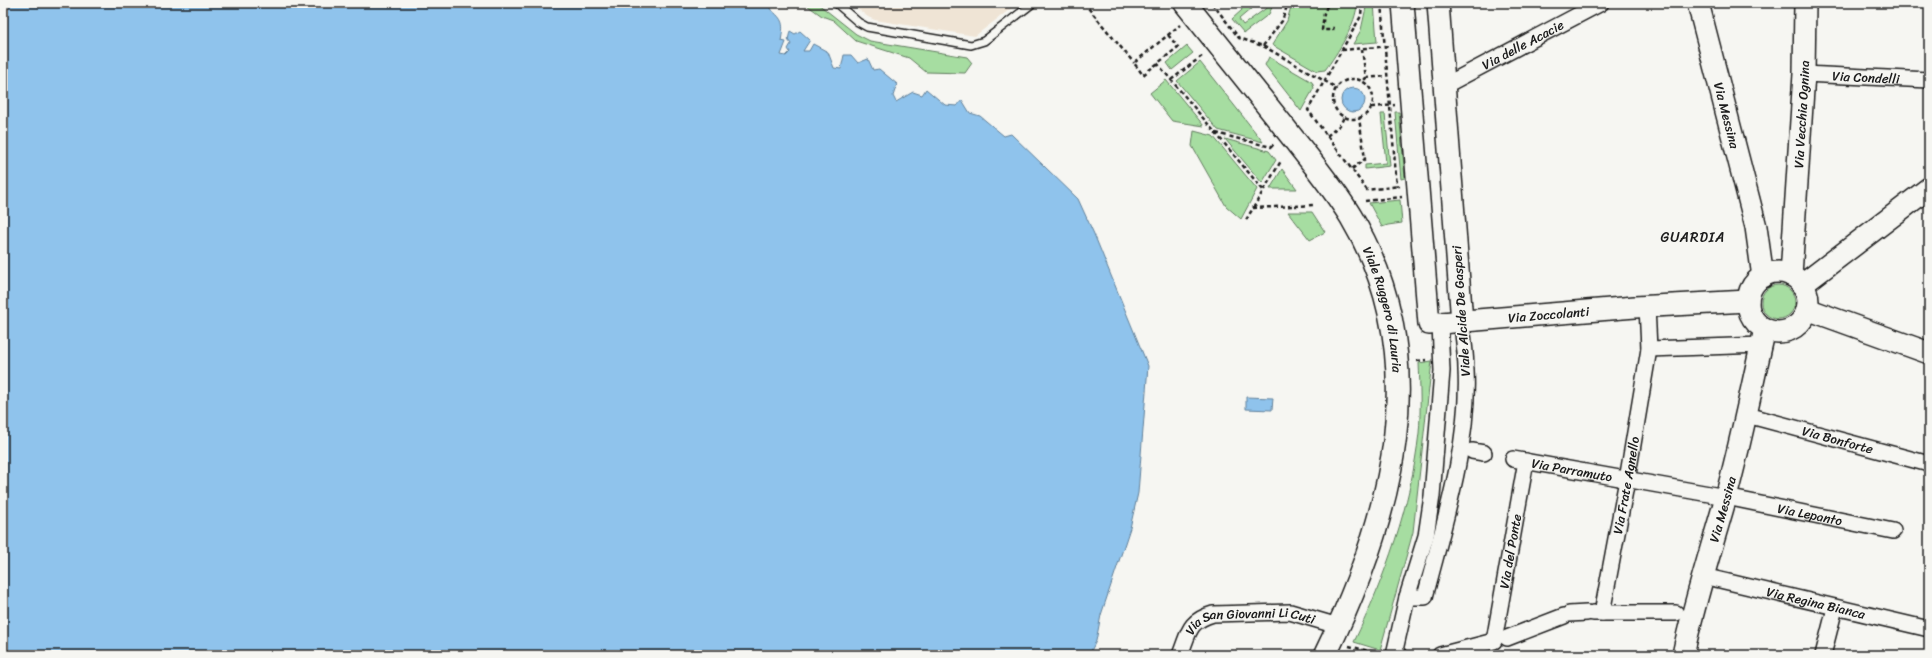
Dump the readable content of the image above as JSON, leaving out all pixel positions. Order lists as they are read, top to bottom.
{
  "streets": {
    "main road": [
      "Via Vecchia Ognina",
      "Via Messina",
      "Viale Ruggero di Lauria",
      "Viale Alcide De Gasperi",
      "Via Zoccolanti"
    ],
    "street": [
      "Via delle Acacie",
      "Via Condelli",
      "Via Bonforte",
      "Via Parramuto",
      "Via Frate Agnello",
      "Via Lepanto",
      "Via del Ponte",
      "Via Regina Bianca",
      "Via San Giovanni Li Cuti"
    ]
  },
  "crossings": [
    ["Via delle Acacie", "Viale Alcide De Gasperi"],
    ["Via Condelli", "Via Vecchia Ognina"],
    ["Via Vecchia Ognina", "Via Messina"],
    ["Via Vecchia Ognina", "Via Zoccolanti"],
    ["Via Messina", "Via Zoccolanti"],
    ["Via Messina", "Via Bonforte"],
    ["Via Messina", "Via Parramuto"],
    ["Via Messina", "Via Lepanto"],
    ["Via Messina", "Via Regina Bianca"],
    ["Viale Ruggero di Lauria", "Via San Giovanni Li Cuti"],
    ["Viale Alcide De Gasperi", "Via Zoccolanti"],
    ["Via Zoccolanti", "Via Frate Agnello"],
    ["Via Parramuto", "Via Frate Agnello"],
    ["Via Parramuto", "Via Lepanto"],
    ["Via Parramuto", "Via del Ponte"]
  ],
  "districts": ["GUARDIA"]
}
